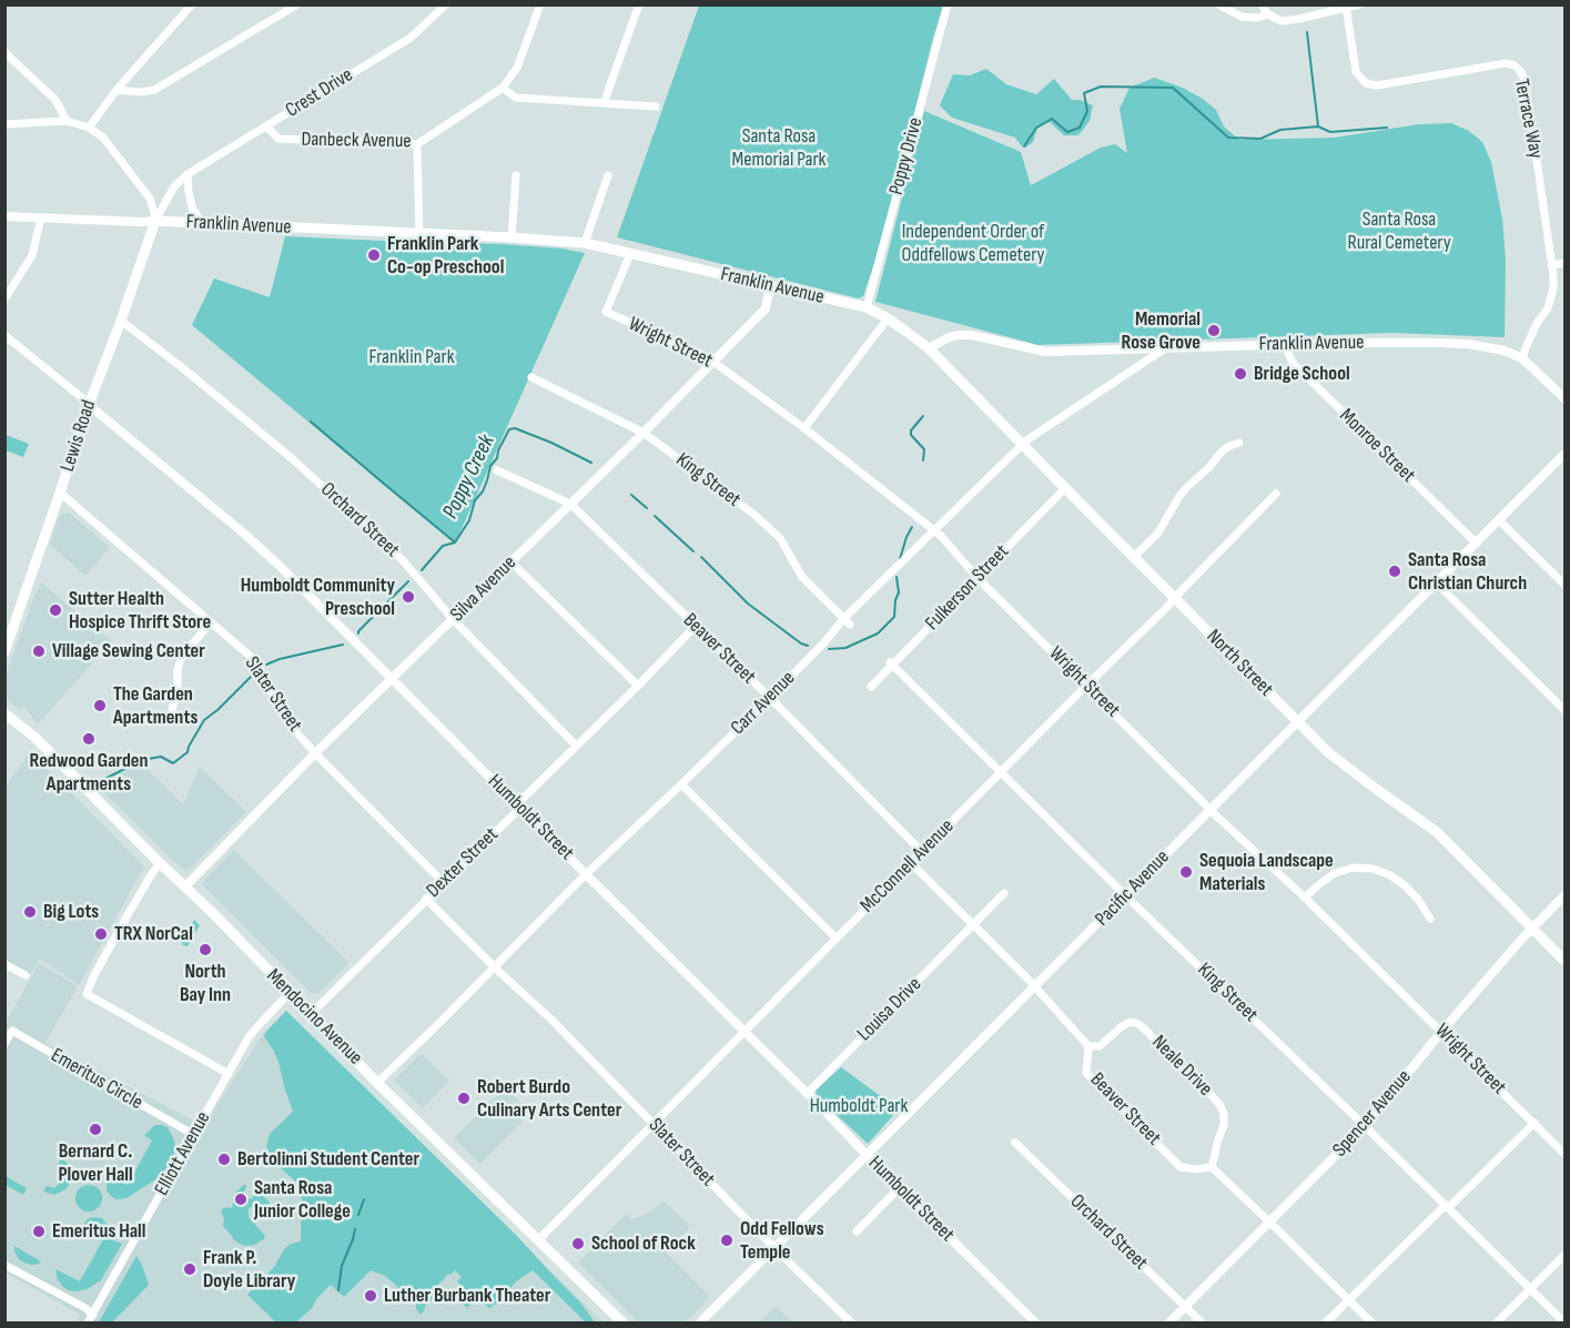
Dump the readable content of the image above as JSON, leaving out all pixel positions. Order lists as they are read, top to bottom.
{
  "streets": {
    "main road": [
      "Franklin Avenue",
      "Lewis Road",
      "North Street",
      "Mendocino Avenue"
    ],
    "street": [
      "Crest Drive",
      "Terrace Way",
      "Danbeck Avenue",
      "Poppy Drive",
      "Wright Street",
      "Monroe Street",
      "King Street",
      "Orchard Street",
      "Fulkerson Street",
      "Silva Avenue",
      "Beaver Street",
      "Slater Street",
      "Carr Avenue",
      "Humboldt Street",
      "Dexter Street",
      "McConnell Avenue",
      "Pacific Avenue",
      "Louisa Drive",
      "Neale Drive",
      "Emeritus Circle",
      "Spencer Avenue",
      "Elliott Avenue"
    ]
  },
  "crossings": [
    ["Crest Drive", "Danbeck Avenue"],
    ["Crest Drive", "Franklin Avenue"],
    ["Crest Drive", "Lewis Road"],
    ["Terrace Way", "Franklin Avenue"],
    ["Poppy Drive", "Franklin Avenue"],
    ["Franklin Avenue", "Wright Street"],
    ["Franklin Avenue", "Lewis Road"],
    ["Franklin Avenue", "Monroe Street"],
    ["Franklin Avenue", "Silva Avenue"],
    ["Franklin Avenue", "North Street"],
    ["Franklin Avenue", "Carr Avenue"],
    ["Wright Street", "Fulkerson Street"],
    ["Wright Street", "Silva Avenue"],
    ["Wright Street", "Carr Avenue"],
    ["Wright Street", "McConnell Avenue"],
    ["Wright Street", "Pacific Avenue"],
    ["Wright Street", "Spencer Avenue"],
    ["Lewis Road", "Orchard Street"],
    ["Lewis Road", "Slater Street"],
    ["Lewis Road", "Humboldt Street"],
    ["Monroe Street", "Pacific Avenue"],
    ["King Street", "Fulkerson Street"],
    ["King Street", "Silva Avenue"],
    ["King Street", "Carr Avenue"],
    ["King Street", "McConnell Avenue"],
    ["King Street", "Pacific Avenue"],
    ["King Street", "Spencer Avenue"],
    ["Orchard Street", "Silva Avenue"],
    ["Orchard Street", "Dexter Street"],
    ["Orchard Street", "Spencer Avenue"],
    ["Fulkerson Street", "North Street"],
    ["Silva Avenue", "Beaver Street"],
    ["Silva Avenue", "Slater Street"],
    ["Silva Avenue", "Humboldt Street"],
    ["Silva Avenue", "Mendocino Avenue"],
    ["Beaver Street", "Carr Avenue"],
    ["Beaver Street", "Dexter Street"],
    ["Beaver Street", "McConnell Avenue"],
    ["Beaver Street", "Pacific Avenue"],
    ["Beaver Street", "Louisa Drive"],
    ["Beaver Street", "Neale Drive"],
    ["North Street", "Carr Avenue"],
    ["North Street", "McConnell Avenue"],
    ["North Street", "Pacific Avenue"],
    ["North Street", "Spencer Avenue"],
    ["Slater Street", "Carr Avenue"],
    ["Slater Street", "Dexter Street"],
    ["Slater Street", "McConnell Avenue"],
    ["Slater Street", "Pacific Avenue"],
    ["Carr Avenue", "Humboldt Street"],
    ["Carr Avenue", "Mendocino Avenue"],
    ["Humboldt Street", "Dexter Street"],
    ["Humboldt Street", "McConnell Avenue"],
    ["Humboldt Street", "Pacific Avenue"],
    ["Humboldt Street", "Louisa Drive"],
    ["Dexter Street", "Mendocino Avenue"],
    ["McConnell Avenue", "Mendocino Avenue"],
    ["Mendocino Avenue", "Elliott Avenue"],
    ["Emeritus Circle", "Elliott Avenue"]
  ],
  "water": ["Poppy Creek"],
  "parks": [
    "Santa Rosa Memorial Park",
    "Santa Rosa Rural Cemetery",
    "Independent Order of Oddfellows Cemetery",
    "Franklin Park",
    "Humboldt Park"
  ],
  "places": [
    "Franklin Park Co-op Preschool",
    "Memorial Rose Grove",
    "Bridge School",
    "Santa Rosa Christian Church",
    "Humboldt Community Preschool",
    "Sutter Health Hospice Thrift Store",
    "Village Sewing Center",
    "The Garden Apartments",
    "Redwood Garden Apartments",
    "Sequoia Landscape Materials",
    "Big Lots",
    "TRX NorCal",
    "North Bay Inn",
    "Robert Burdo Culinary Arts Center",
    "Bernard C. Plover Hall",
    "Bertolinni Student Center",
    "Santa Rosa Junior College",
    "Emeritus Hall",
    "Odd Fellows Temple",
    "School of Rock",
    "Frank P. Doyle Library",
    "Luther Burbank Theater"
  ]
}
